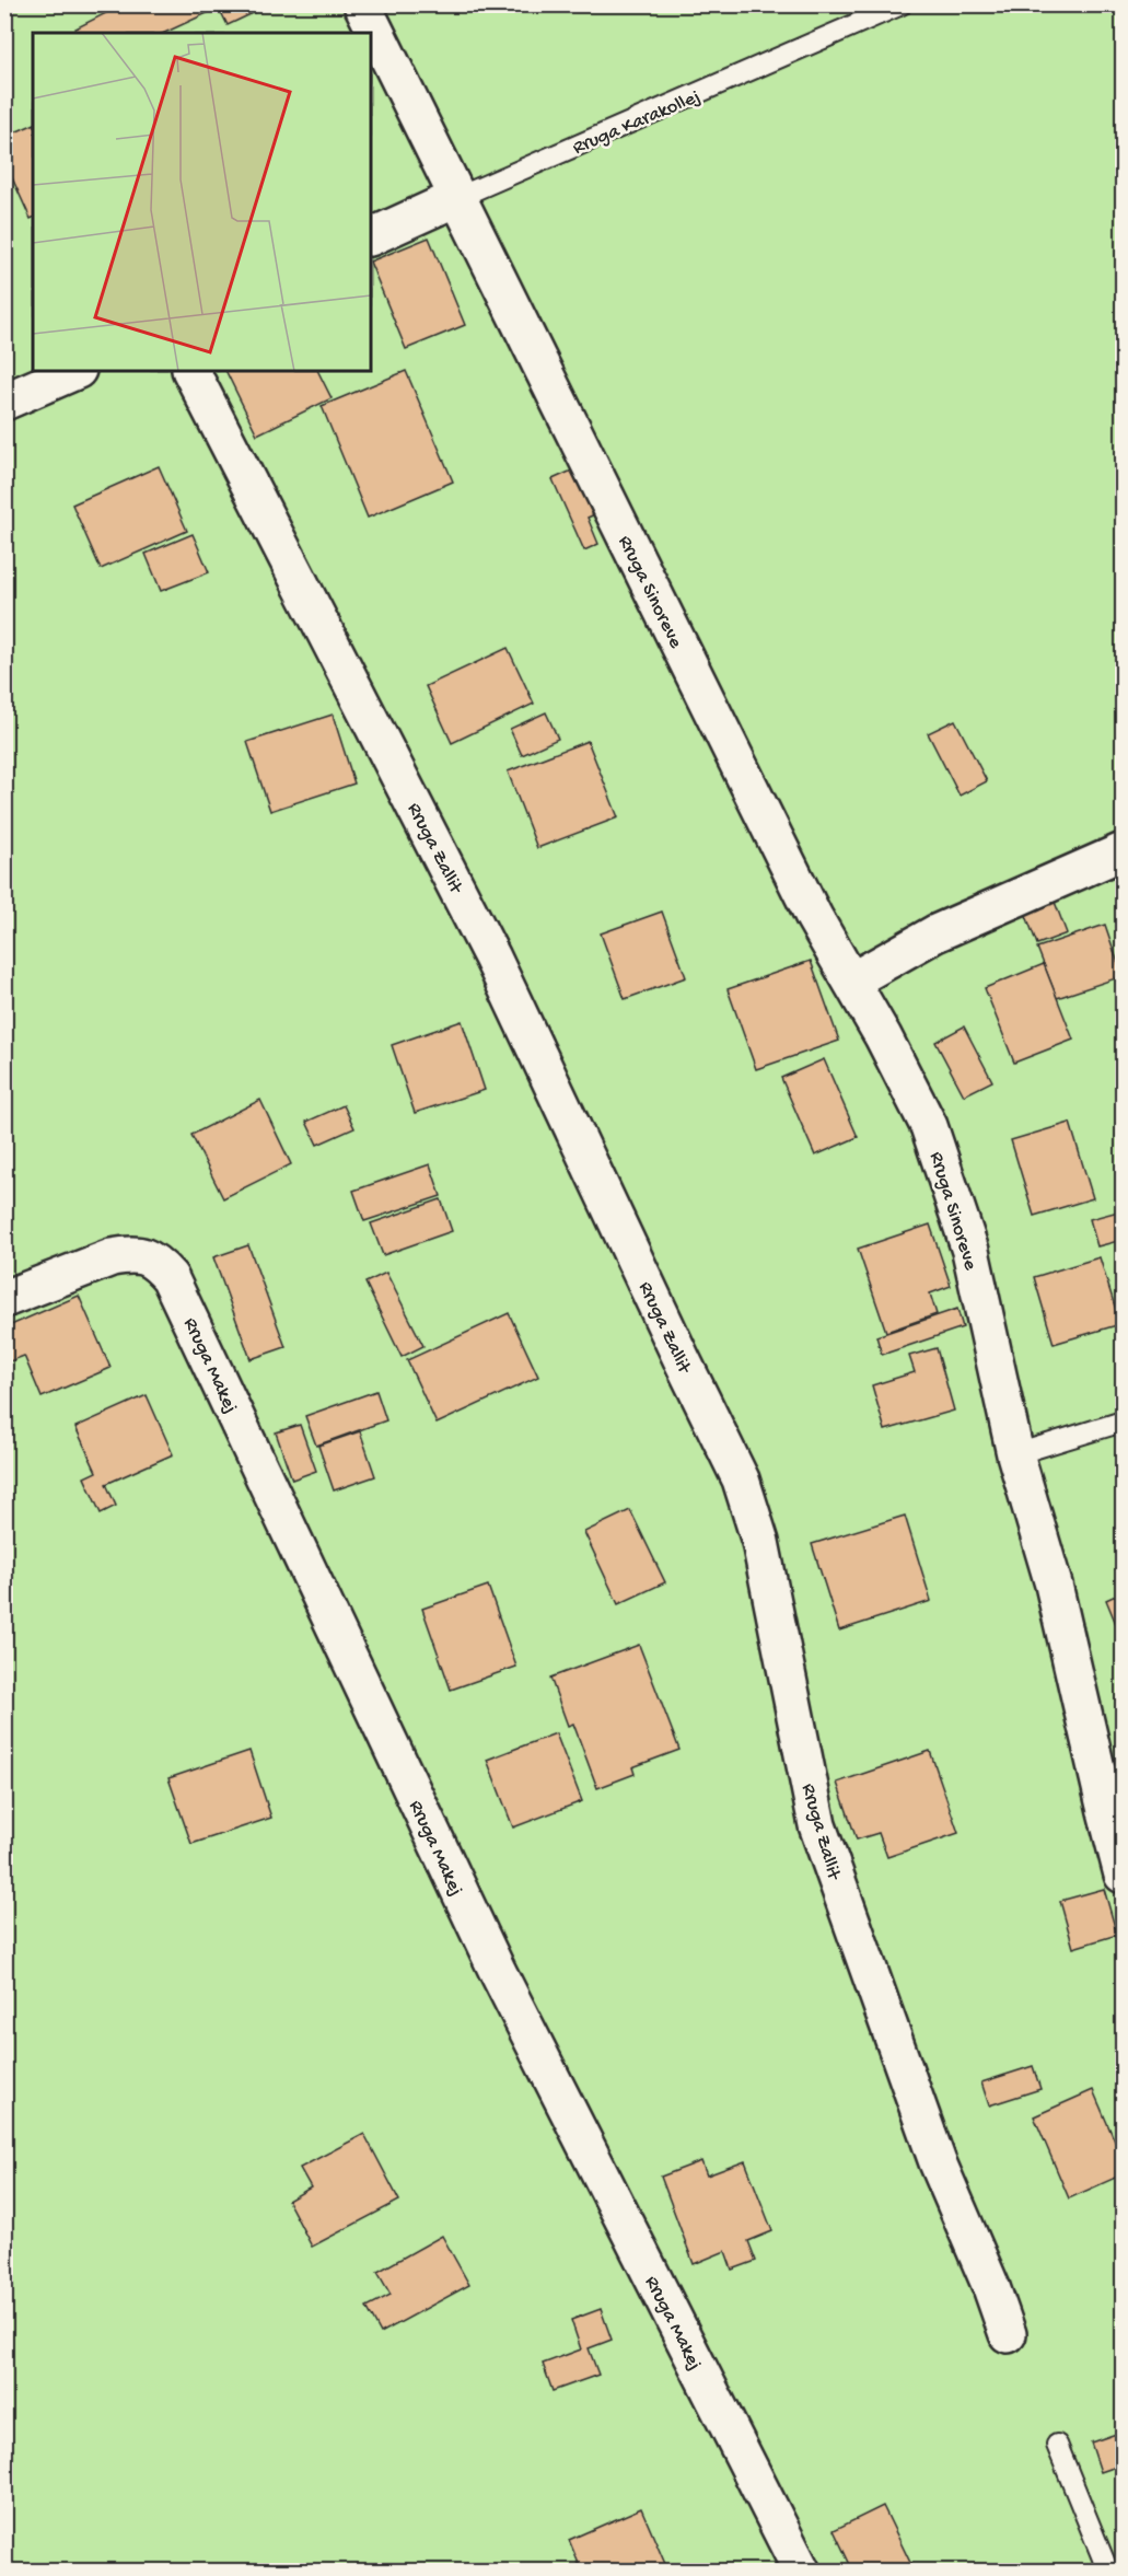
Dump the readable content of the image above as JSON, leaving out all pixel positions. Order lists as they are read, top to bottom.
{
  "streets": {
    "street": [
      "Rruga Karakollej",
      "Rruga Sinoreve",
      "Rruga Zallit",
      "Rruga Makej"
    ]
  },
  "crossings": [
    ["Rruga Karakollej", "Rruga Sinoreve"]
  ]
}
